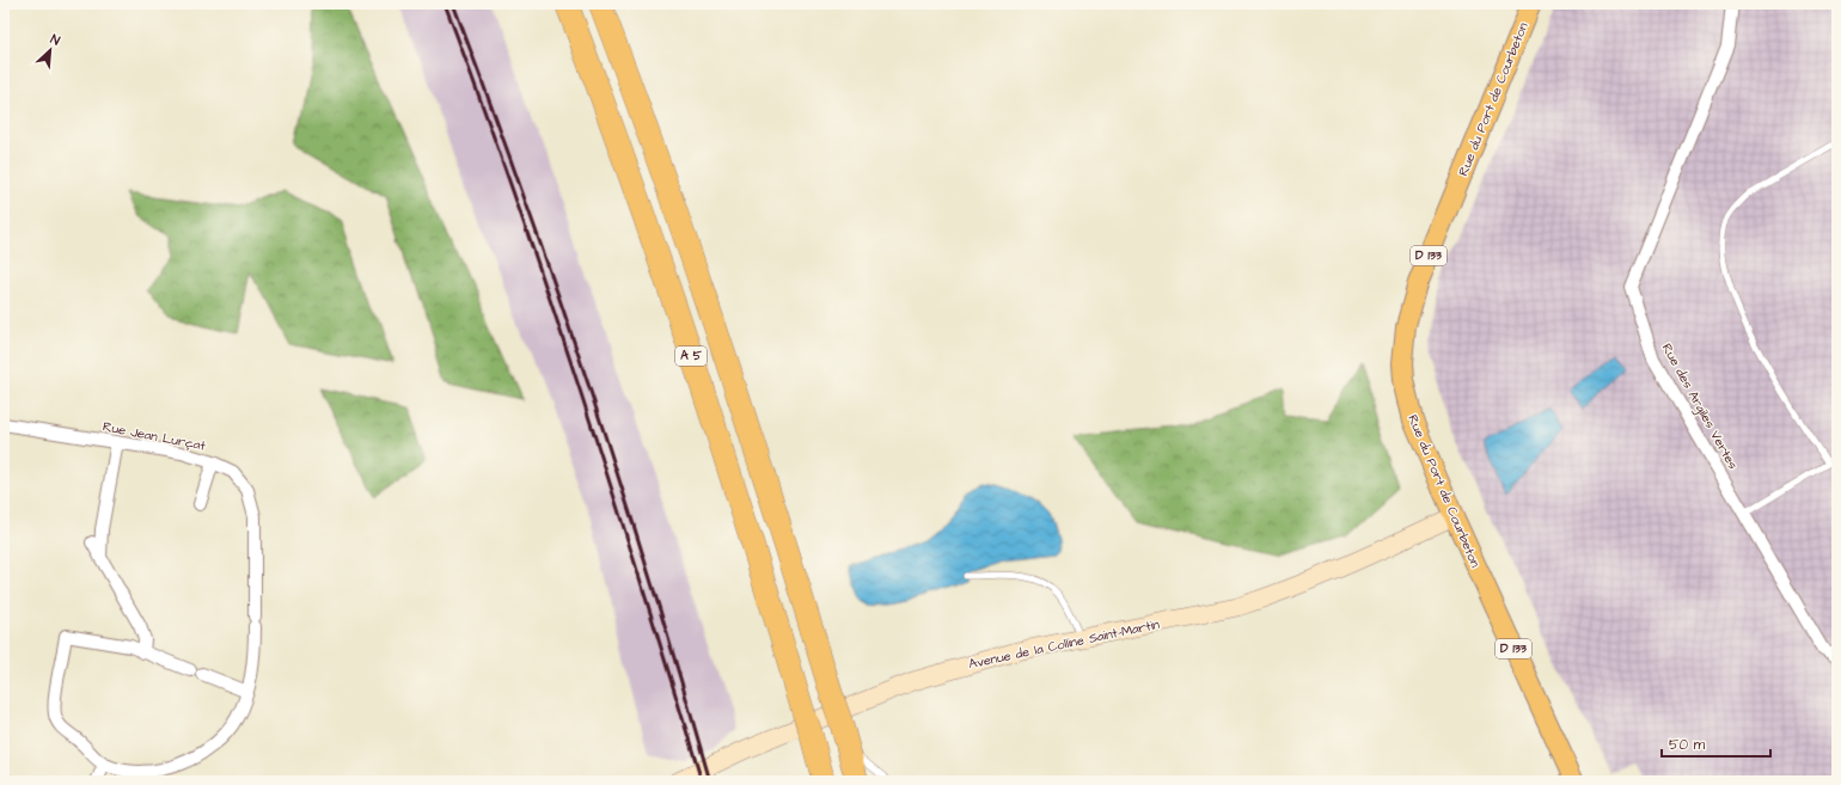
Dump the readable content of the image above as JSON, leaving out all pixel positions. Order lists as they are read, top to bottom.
{
  "streets": {
    "highway": ["A 5"],
    "main road": ["Rue du Port de Courbeton", "D 133"],
    "street": ["Rue des Argiles Vertes", "Rue Jean Lurçat", "Avenue de la Colline Saint-Martin"]
  },
  "crossings": [
    ["Rue du Port de Courbeton", "Avenue de la Colline Saint-Martin"]
  ],
  "scale_bar": "50 m",
  "north": "top right"
}
